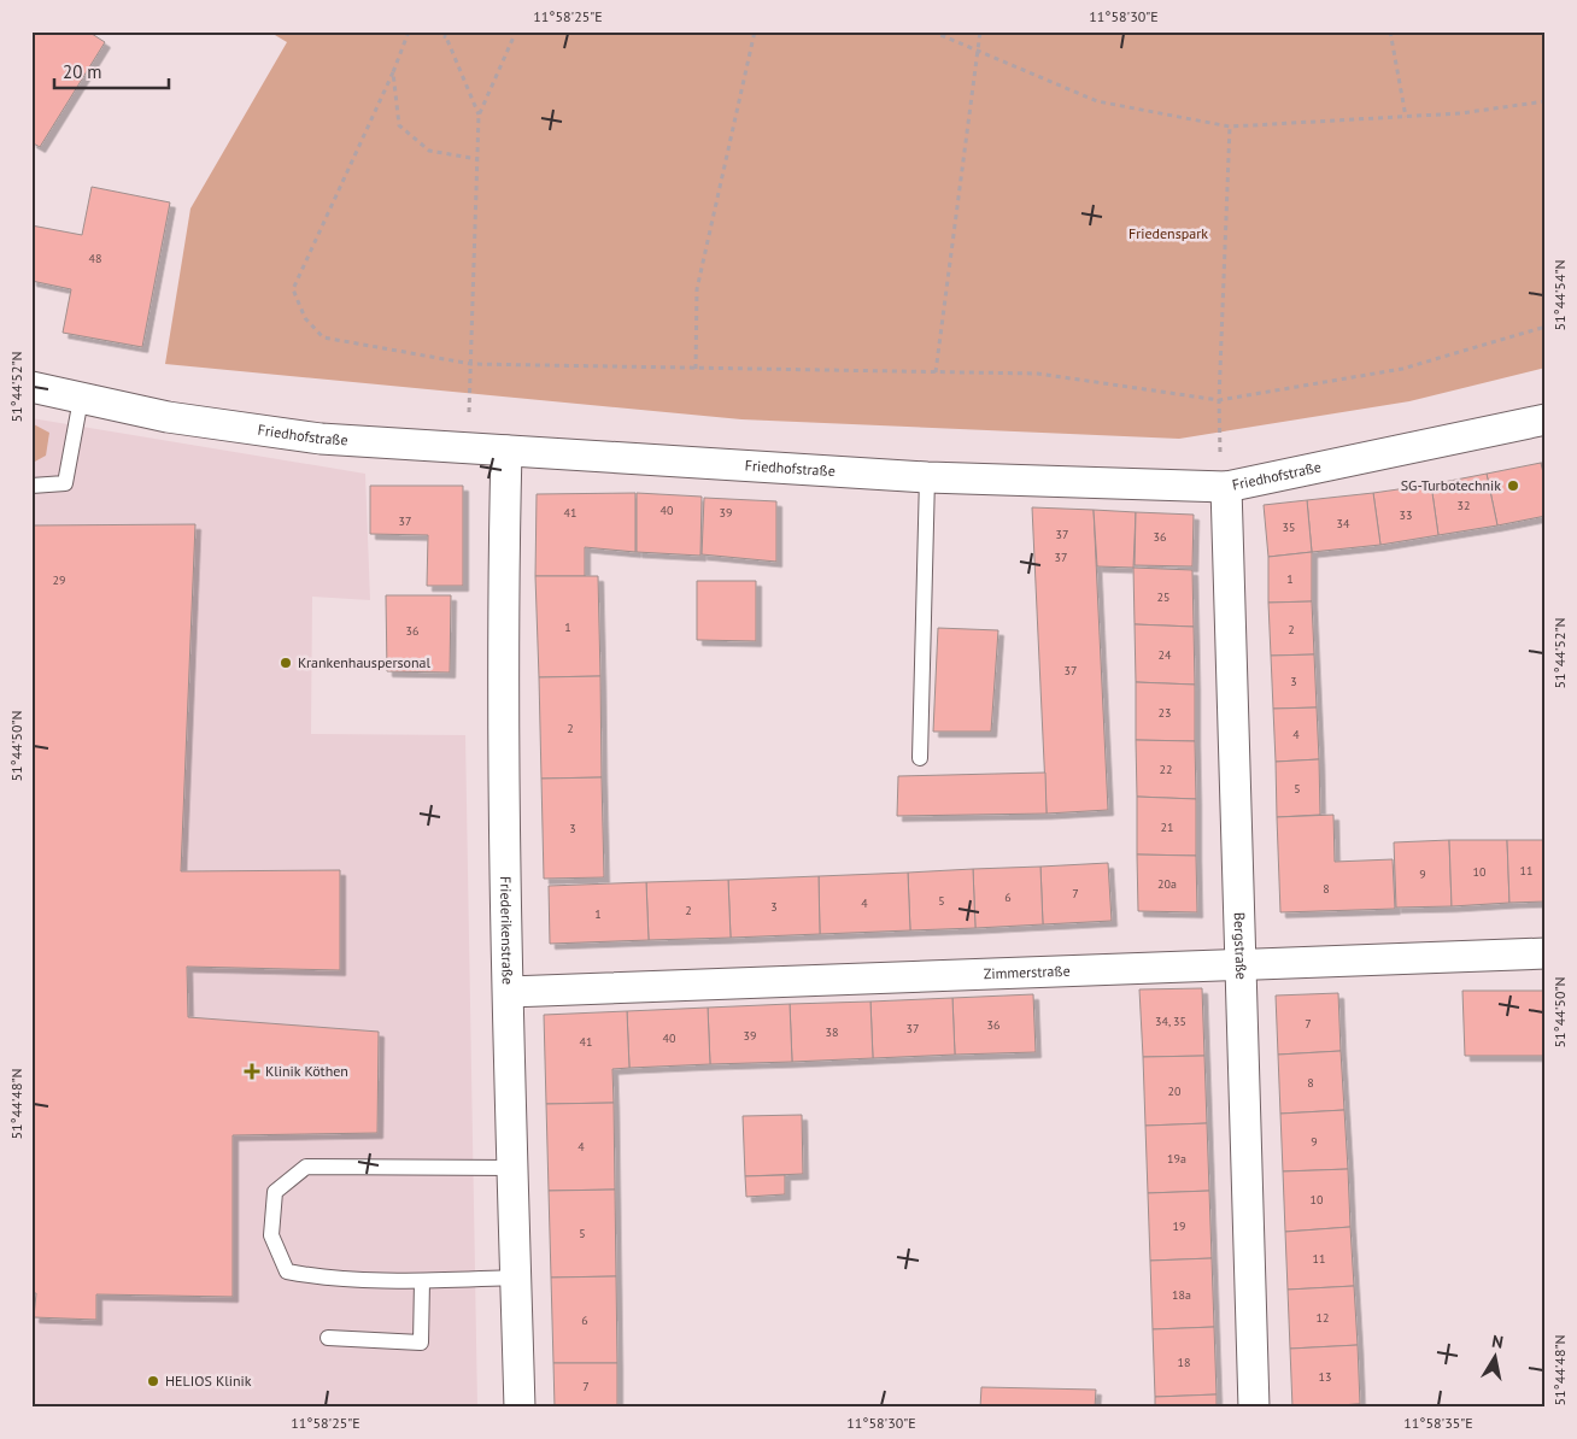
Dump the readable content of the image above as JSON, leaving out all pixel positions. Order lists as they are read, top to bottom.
{
  "streets": {
    "street": [
      "Friedhofstraße",
      "Friederikenstraße",
      "Bergstraße",
      "Zimmerstraße"
    ]
  },
  "crossings": [
    ["Friedhofstraße", "Friederikenstraße"],
    ["Friedhofstraße", "Bergstraße"],
    ["Friederikenstraße", "Zimmerstraße"],
    ["Bergstraße", "Zimmerstraße"]
  ],
  "parks": ["Friedenspark"],
  "places": {
    "other": ["SG-Turbotechnik", "Krankenhauspersonal", "HELIOS Klinik"],
    "health": ["Klinik Köthen"]
  },
  "house_numbers": [
    "48",
    "32",
    "40",
    "41",
    "39",
    "33",
    "37",
    "34",
    "35",
    "37",
    "36",
    "37",
    "1",
    "29",
    "25",
    "1",
    "2",
    "36",
    "24",
    "37",
    "3",
    "23",
    "2",
    "4",
    "22",
    "5",
    "21",
    "3",
    "11",
    "10",
    "9",
    "20a",
    "8",
    "7",
    "6",
    "5",
    "4",
    "3",
    "2",
    "1",
    "34, 35",
    "7",
    "36",
    "37",
    "38",
    "39",
    "40",
    "41",
    "8",
    "20",
    "9",
    "4",
    "19a",
    "10",
    "19",
    "5",
    "11",
    "18a",
    "12",
    "6",
    "18",
    "13",
    "7"
  ],
  "scale_bar": "20 m",
  "north": "top",
  "coordinates": [
    "11°58'25\"E",
    "11°58'30\"E",
    "51°44'54\"N",
    "51°44'52\"N",
    "51°44'50\"N",
    "51°44'48\"N",
    "11°58'35\"E"
  ]
}
